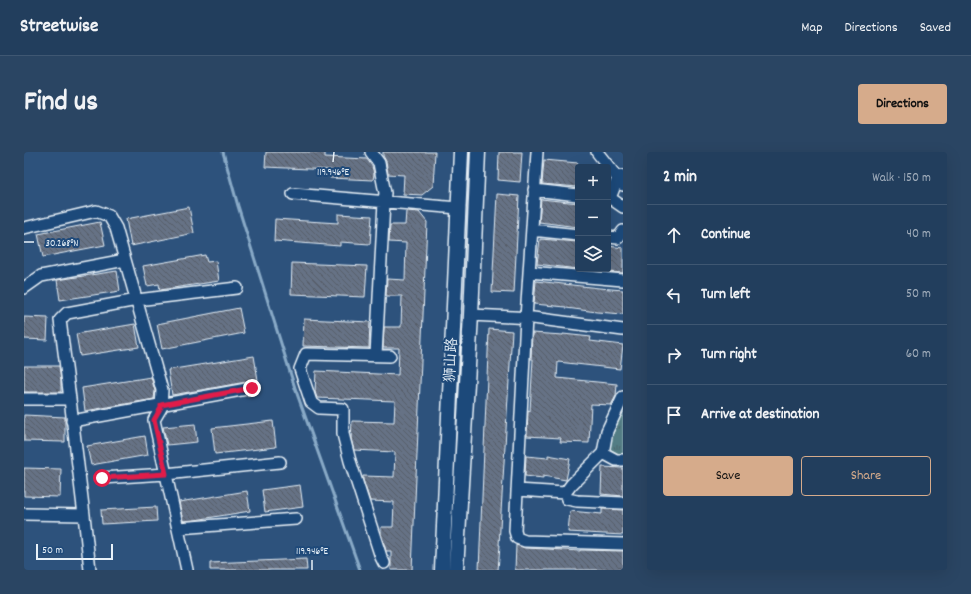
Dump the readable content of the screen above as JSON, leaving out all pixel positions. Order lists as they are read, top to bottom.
{
  "streets": {
    "main road": ["狮山路"]
  },
  "scale_bar": "50 m",
  "page": {
    "header": "Streetwise",
    "nav": ["Map", "Directions", "Saved"],
    "title": "Find us",
    "buttons": [
      "Directions",
      ["Save", "Share"]
    ],
    "heading": ["2 min", "Walk · 150 m"],
    "map_buttons": ["+", "−"],
    "list": [
      ["Continue", "40 m"],
      ["Turn left", "50 m"],
      ["Turn right", "60 m"],
      "Arrive at destination"
    ],
    "scale": "50 m"
  },
  "coordinates": ["119.946°E", "30.268°N"]
}
